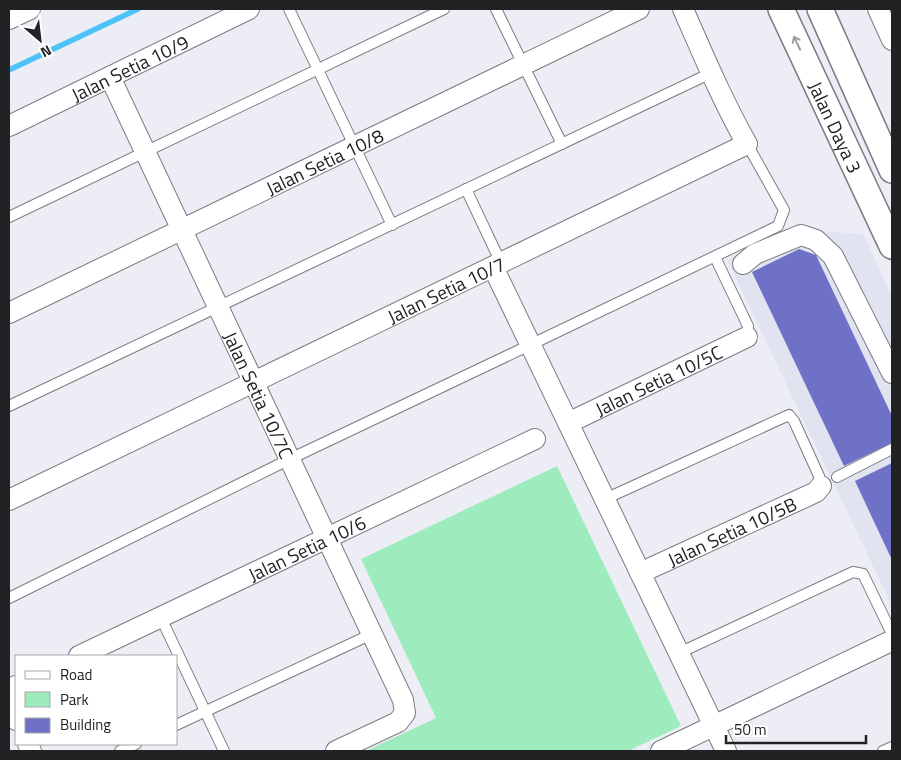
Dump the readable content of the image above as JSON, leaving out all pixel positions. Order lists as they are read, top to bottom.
{
  "streets": {
    "street": [
      "Jalan Setia 10/9",
      "Jalan Daya 3",
      "Jalan Setia 10/8",
      "Jalan Setia 10/7",
      "Jalan Setia 10/5C",
      "Jalan Setia 10/7C",
      "Jalan Setia 10/5B",
      "Jalan Setia 10/6"
    ]
  },
  "crossings": [
    ["Jalan Setia 10/9", "Jalan Setia 10/7C"],
    ["Jalan Setia 10/8", "Jalan Setia 10/7C"],
    ["Jalan Setia 10/7", "Jalan Setia 10/7C"],
    ["Jalan Setia 10/7C", "Jalan Setia 10/6"]
  ],
  "legend": ["Road", "Park", "Building"],
  "scale_bar": "50 m",
  "north": "bottom right"
}
